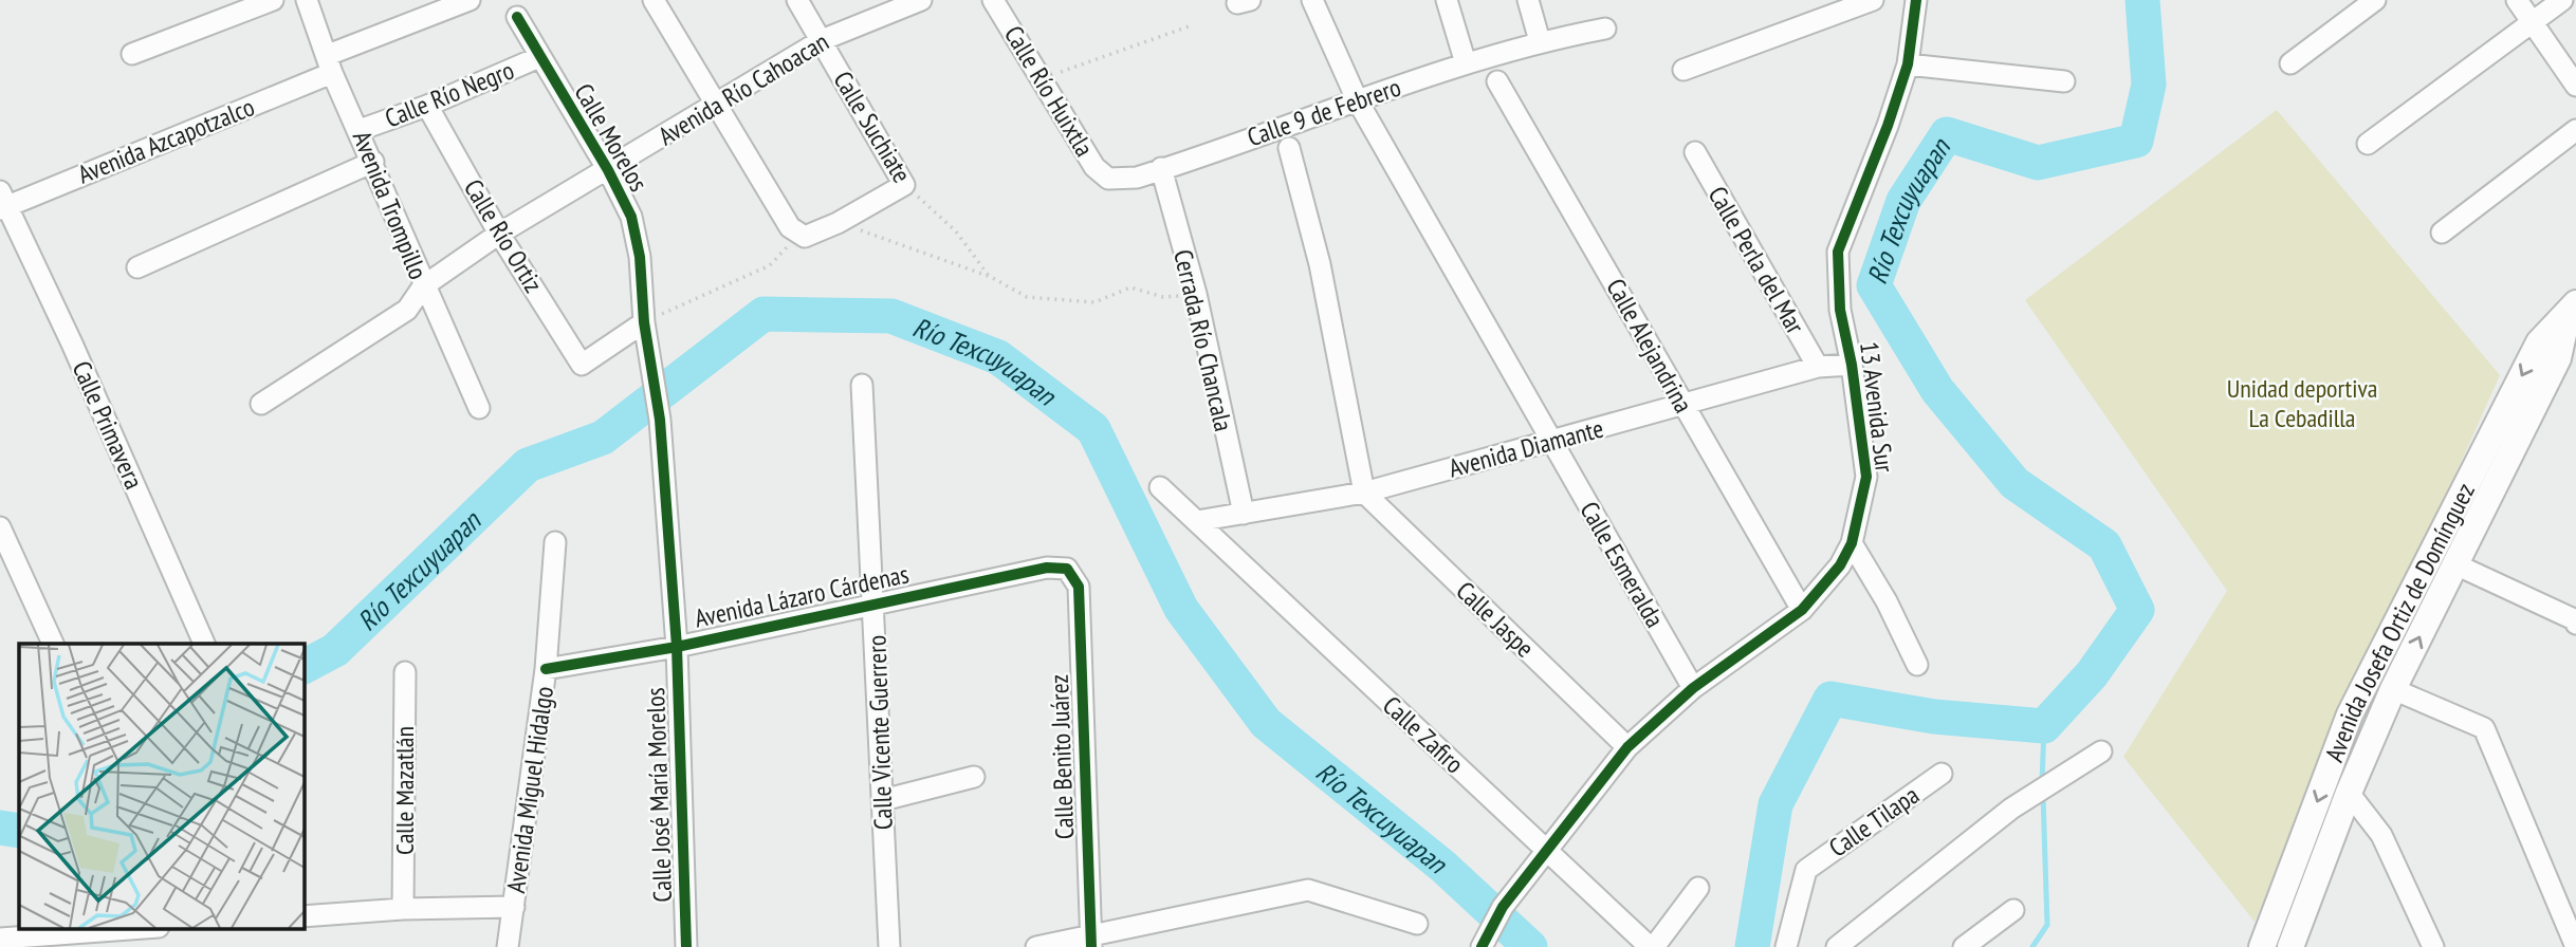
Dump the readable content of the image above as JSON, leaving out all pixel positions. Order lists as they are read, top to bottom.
{
  "streets": {
    "main road": ["Avenida Josefa Ortiz de Domínguez"],
    "street": [
      "Avenida Río Cahoacan",
      "Calle Río Huixtla",
      "Calle Río Negro",
      "Calle 9 de Febrero",
      "Calle Suchiate",
      "Calle Morelos",
      "Avenida Azcapotzalco",
      "Avenida Trompillo",
      "Calle Río Ortiz",
      "Calle Perla del Mar",
      "Cerrada Río Chancala",
      "Calle Alejandrina",
      "13 Avenida Sur",
      "Calle Primavera",
      "Avenida Diamante",
      "Calle Esmeralda",
      "Avenida Lázaro Cárdenas",
      "Calle Jaspe",
      "Calle Vicente Guerrero",
      "Calle Zafiro",
      "Calle Benito Juárez",
      "Avenida Miguel Hidalgo",
      "Calle Mazatlán",
      "Calle José María Morelos",
      "Calle Tilapa"
    ]
  },
  "crossings": [
    ["Avenida Río Cahoacan", "Calle Suchiate"],
    ["Avenida Río Cahoacan", "Calle Morelos"],
    ["Avenida Río Cahoacan", "Avenida Trompillo"],
    ["Avenida Río Cahoacan", "Calle Río Ortiz"],
    ["Calle Río Huixtla", "Calle 9 de Febrero"],
    ["Calle Río Negro", "Calle Morelos"],
    ["Calle Río Negro", "Avenida Trompillo"],
    ["Calle Río Negro", "Calle Río Ortiz"],
    ["Calle 9 de Febrero", "Cerrada Río Chancala"],
    ["Calle 9 de Febrero", "Calle Esmeralda"],
    ["Calle Morelos", "Calle Río Ortiz"],
    ["Calle Morelos", "Calle José María Morelos"],
    ["Avenida Azcapotzalco", "Avenida Trompillo"],
    ["Avenida Azcapotzalco", "Calle Primavera"],
    ["Calle Perla del Mar", "Avenida Diamante"],
    ["Cerrada Río Chancala", "Avenida Diamante"],
    ["Calle Alejandrina", "13 Avenida Sur"],
    ["Calle Alejandrina", "Avenida Diamante"],
    ["13 Avenida Sur", "Avenida Diamante"],
    ["13 Avenida Sur", "Calle Esmeralda"],
    ["13 Avenida Sur", "Calle Jaspe"],
    ["13 Avenida Sur", "Calle Zafiro"],
    ["Avenida Diamante", "Calle Esmeralda"],
    ["Avenida Diamante", "Calle Jaspe"],
    ["Avenida Diamante", "Calle Zafiro"],
    ["Avenida Lázaro Cárdenas", "Calle Vicente Guerrero"],
    ["Avenida Lázaro Cárdenas", "Calle Benito Juárez"],
    ["Avenida Lázaro Cárdenas", "Avenida Miguel Hidalgo"],
    ["Avenida Lázaro Cárdenas", "Calle José María Morelos"]
  ],
  "water": ["Río Texcuyuapan"],
  "parks": ["Unidad deportiva La Cebadilla"]
}
